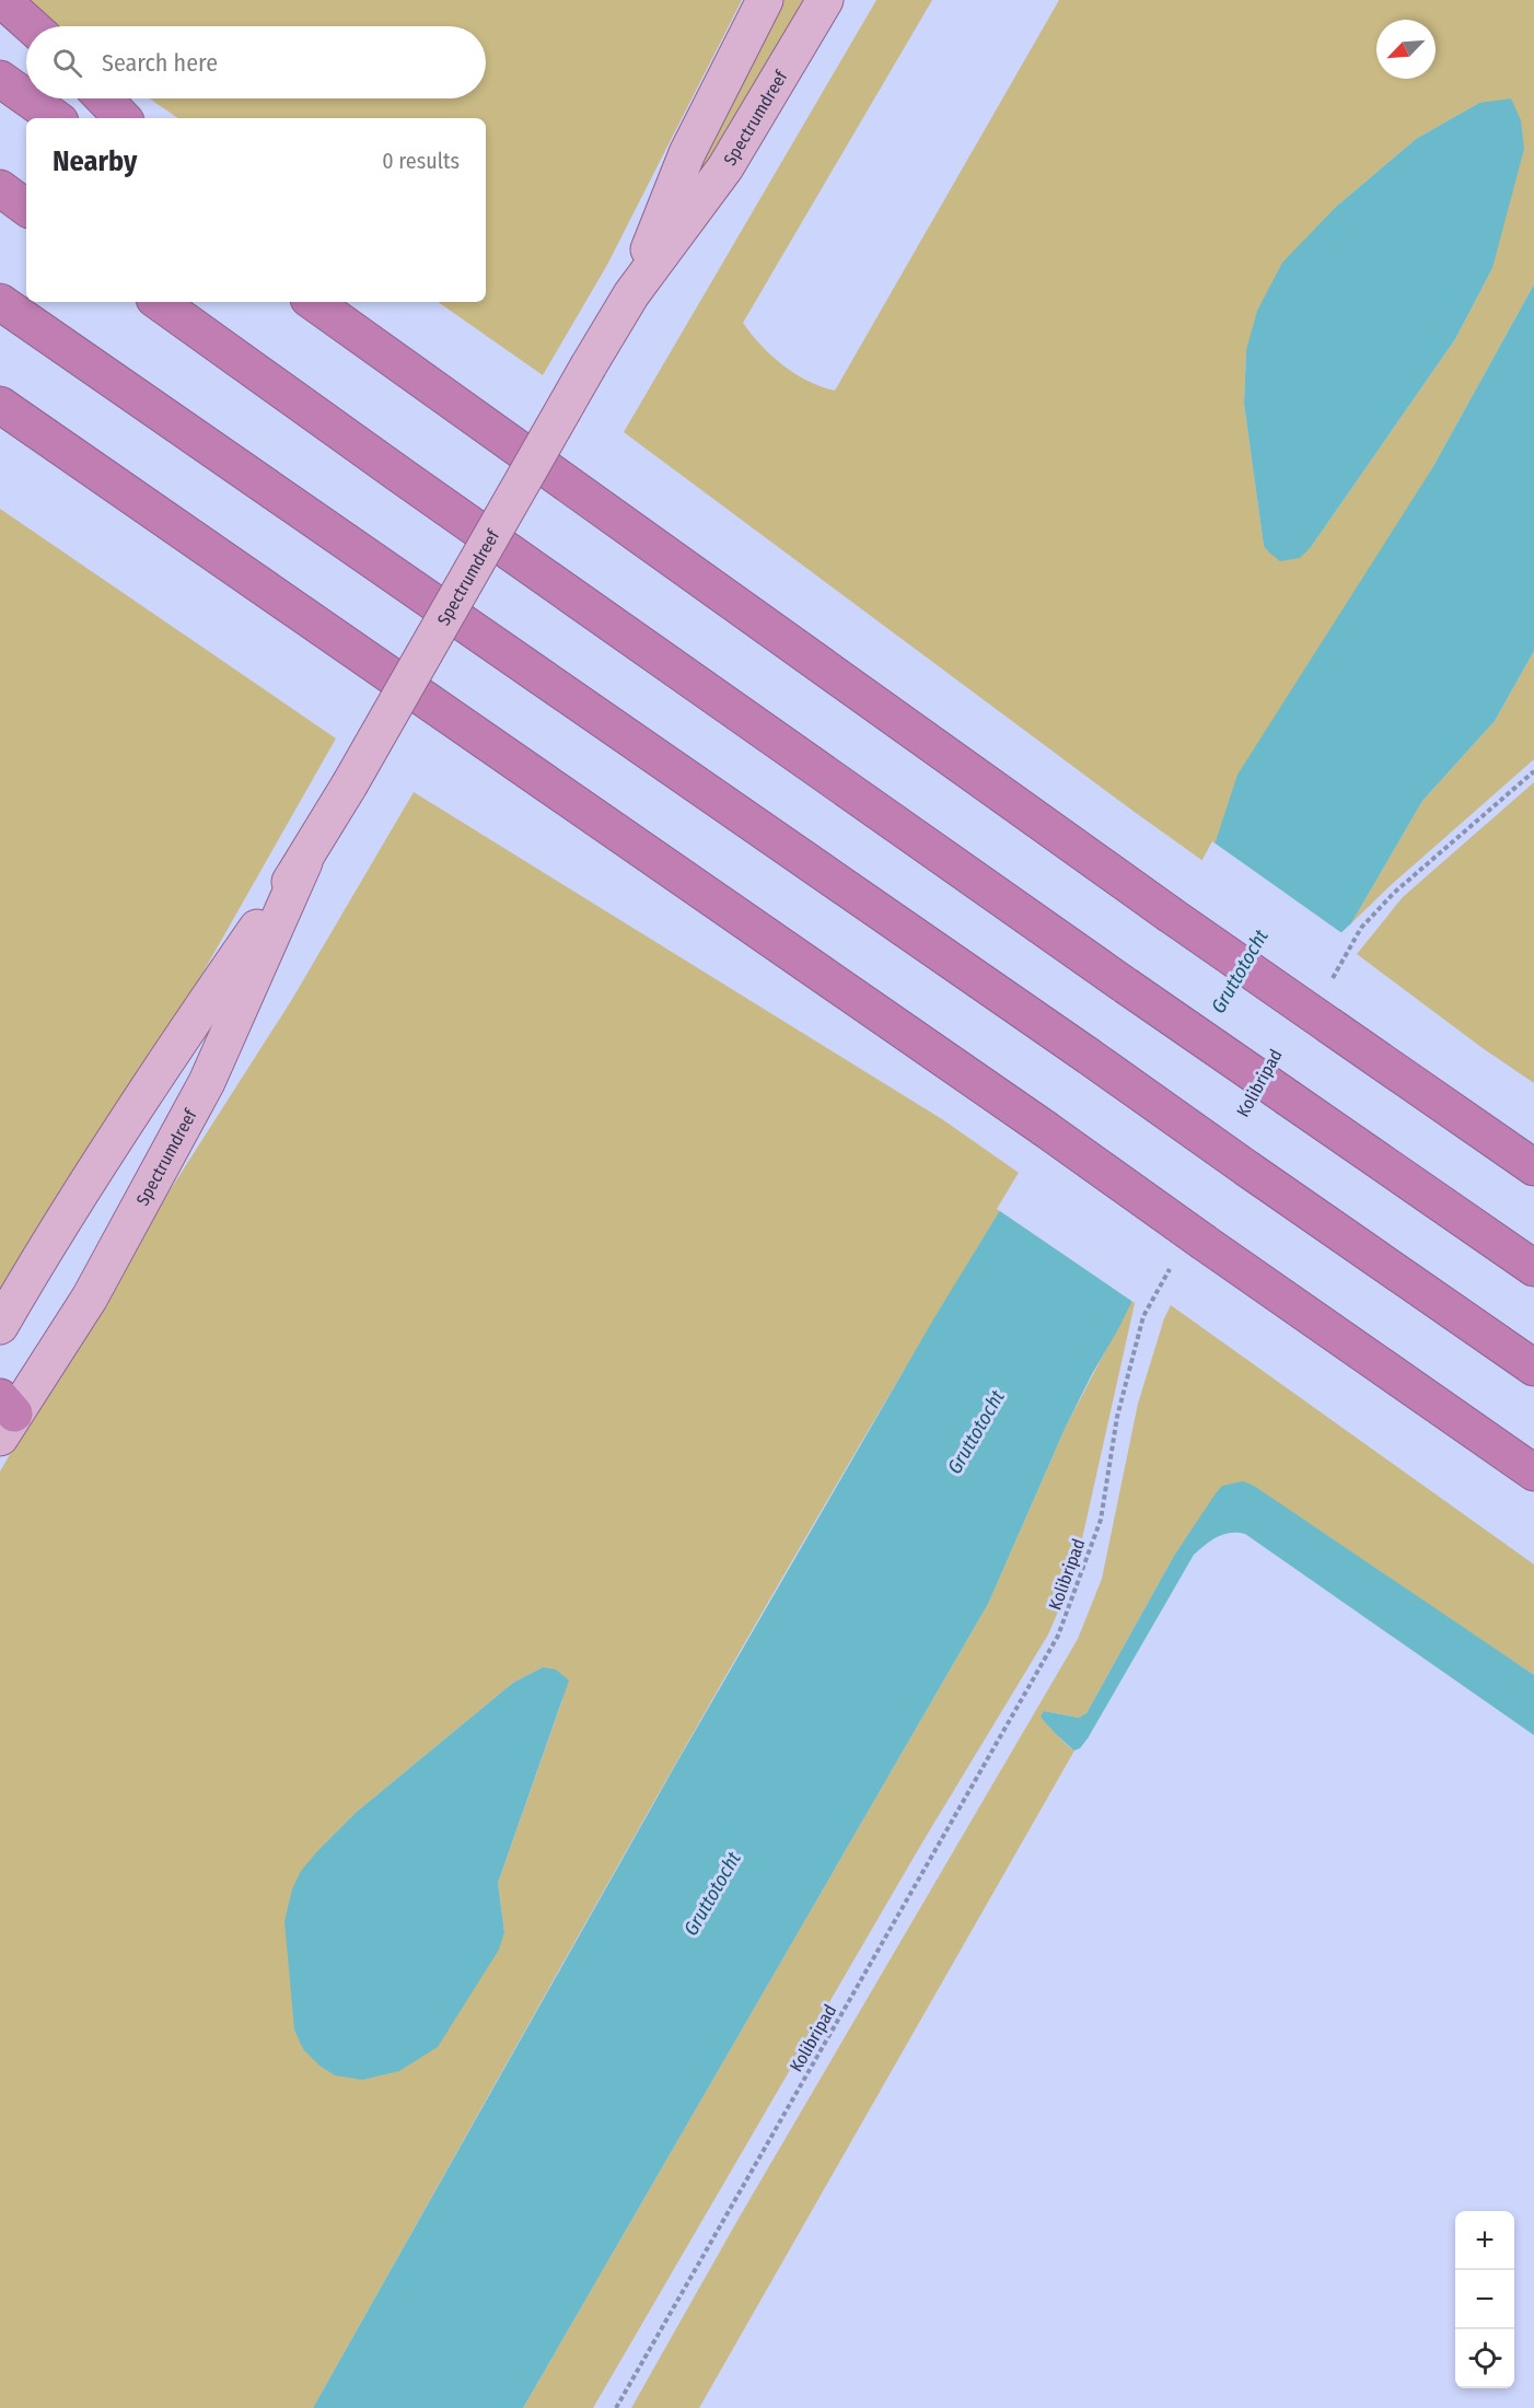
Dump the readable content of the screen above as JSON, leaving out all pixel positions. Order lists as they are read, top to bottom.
{
  "streets": {
    "main road": ["Spectrumdreef"],
    "path": ["Kolibripad"]
  },
  "water": ["Gruttotocht"],
  "north": "bottom left",
  "page": {
    "search": "Search here",
    "heading": ["Nearby", "0 results"],
    "map_buttons": ["+", "−"]
  }
}
